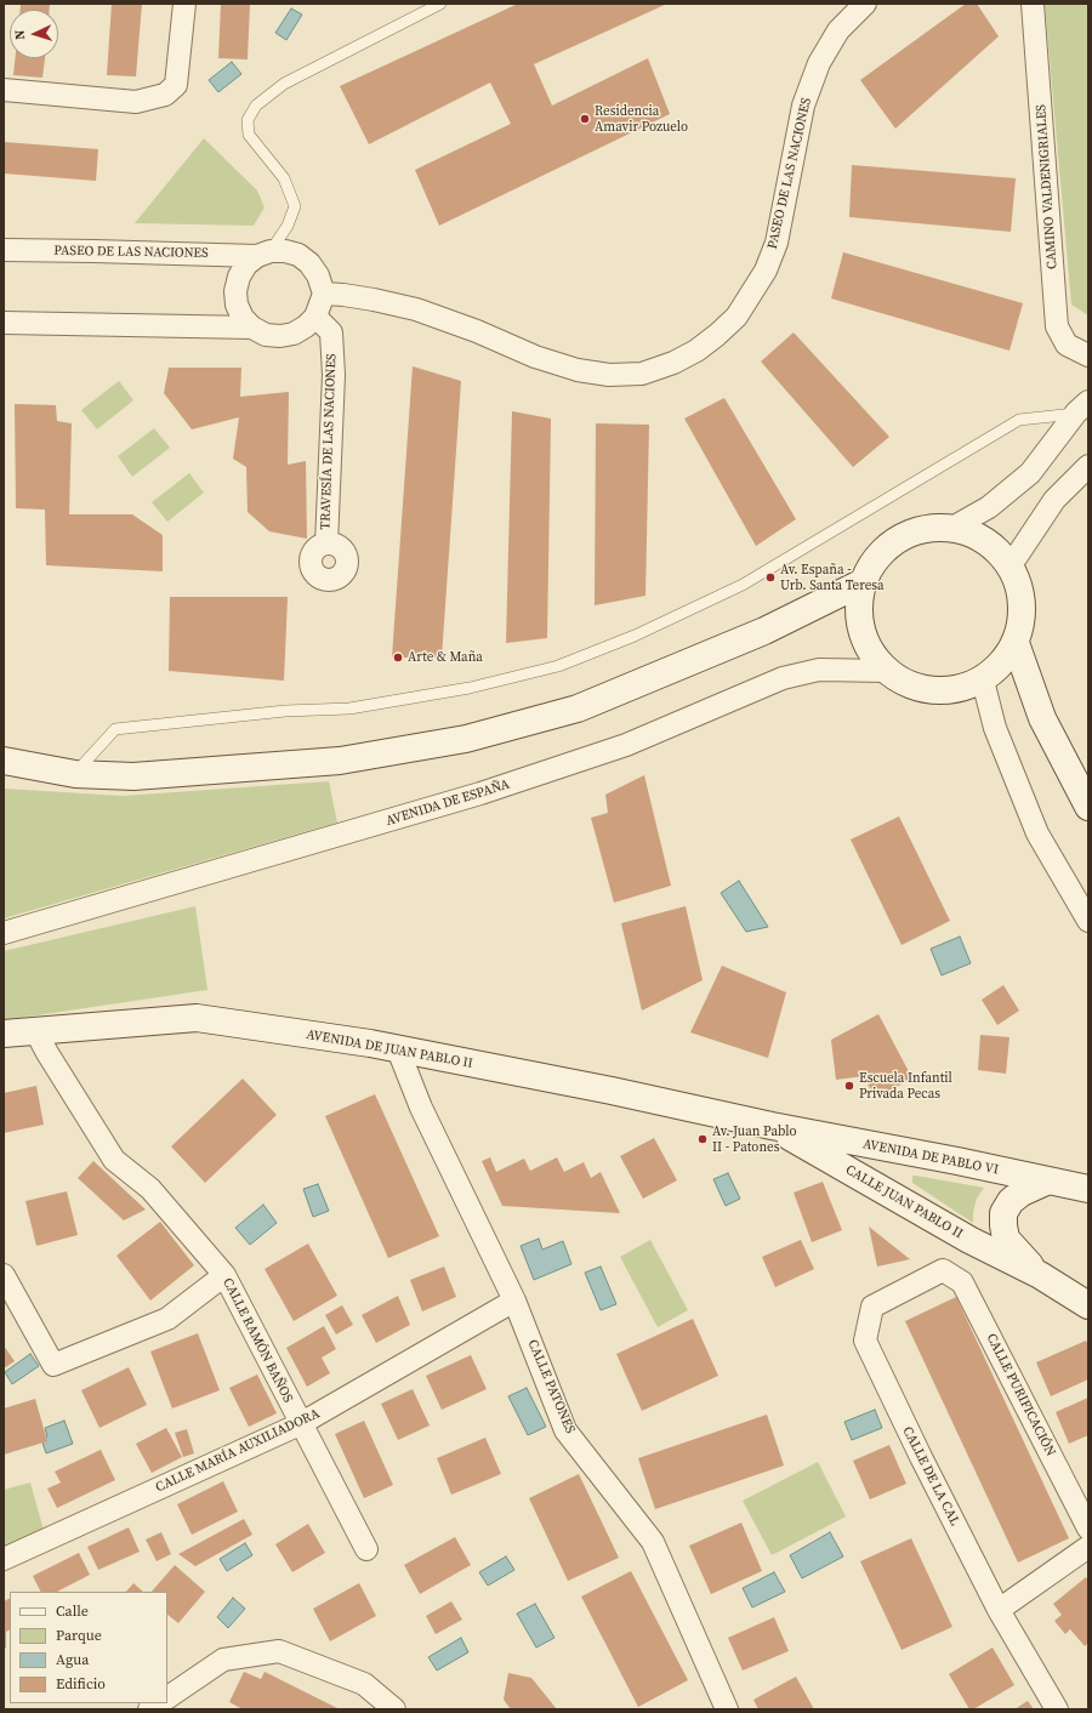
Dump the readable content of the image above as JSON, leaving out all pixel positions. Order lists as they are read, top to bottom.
{
  "streets": {
    "main road": ["AVENIDA DE JUAN PABLO II", "AVENIDA DE PABLO VI", "CALLE JUAN PABLO II"],
    "street": [
      "PASEO DE LAS NACIONES",
      "CAMINO VALDENIGRIALES",
      "TRAVESÍA DE LAS NACIONES",
      "AVENIDA DE ESPAÑA",
      "CALLE RAMÓN BAÑOS",
      "CALLE PATONES",
      "CALLE PURIFICACIÓN",
      "CALLE MARÍA AUXILIADORA",
      "CALLE DE LA CAL"
    ]
  },
  "crossings": [
    ["PASEO DE LAS NACIONES", "TRAVESÍA DE LAS NACIONES"],
    ["AVENIDA DE JUAN PABLO II", "AVENIDA DE PABLO VI"],
    ["AVENIDA DE JUAN PABLO II", "CALLE JUAN PABLO II"],
    ["AVENIDA DE JUAN PABLO II", "CALLE RAMÓN BAÑOS"],
    ["AVENIDA DE JUAN PABLO II", "CALLE PATONES"],
    ["AVENIDA DE PABLO VI", "CALLE JUAN PABLO II"],
    ["CALLE RAMÓN BAÑOS", "CALLE MARÍA AUXILIADORA"],
    ["CALLE PATONES", "CALLE MARÍA AUXILIADORA"],
    ["CALLE PURIFICACIÓN", "CALLE DE LA CAL"]
  ],
  "places": [
    "Residencia Amavir Pozuelo",
    "Av. España - Urb. Santa Teresa",
    "Arte & Maña",
    "Escuela Infantil Privada Pecas",
    "Av. Juan Pablo II - Patones"
  ],
  "legend": [
    "Calle",
    "Parque",
    "Agua",
    "Edificio"
  ],
  "north": "left"
}
